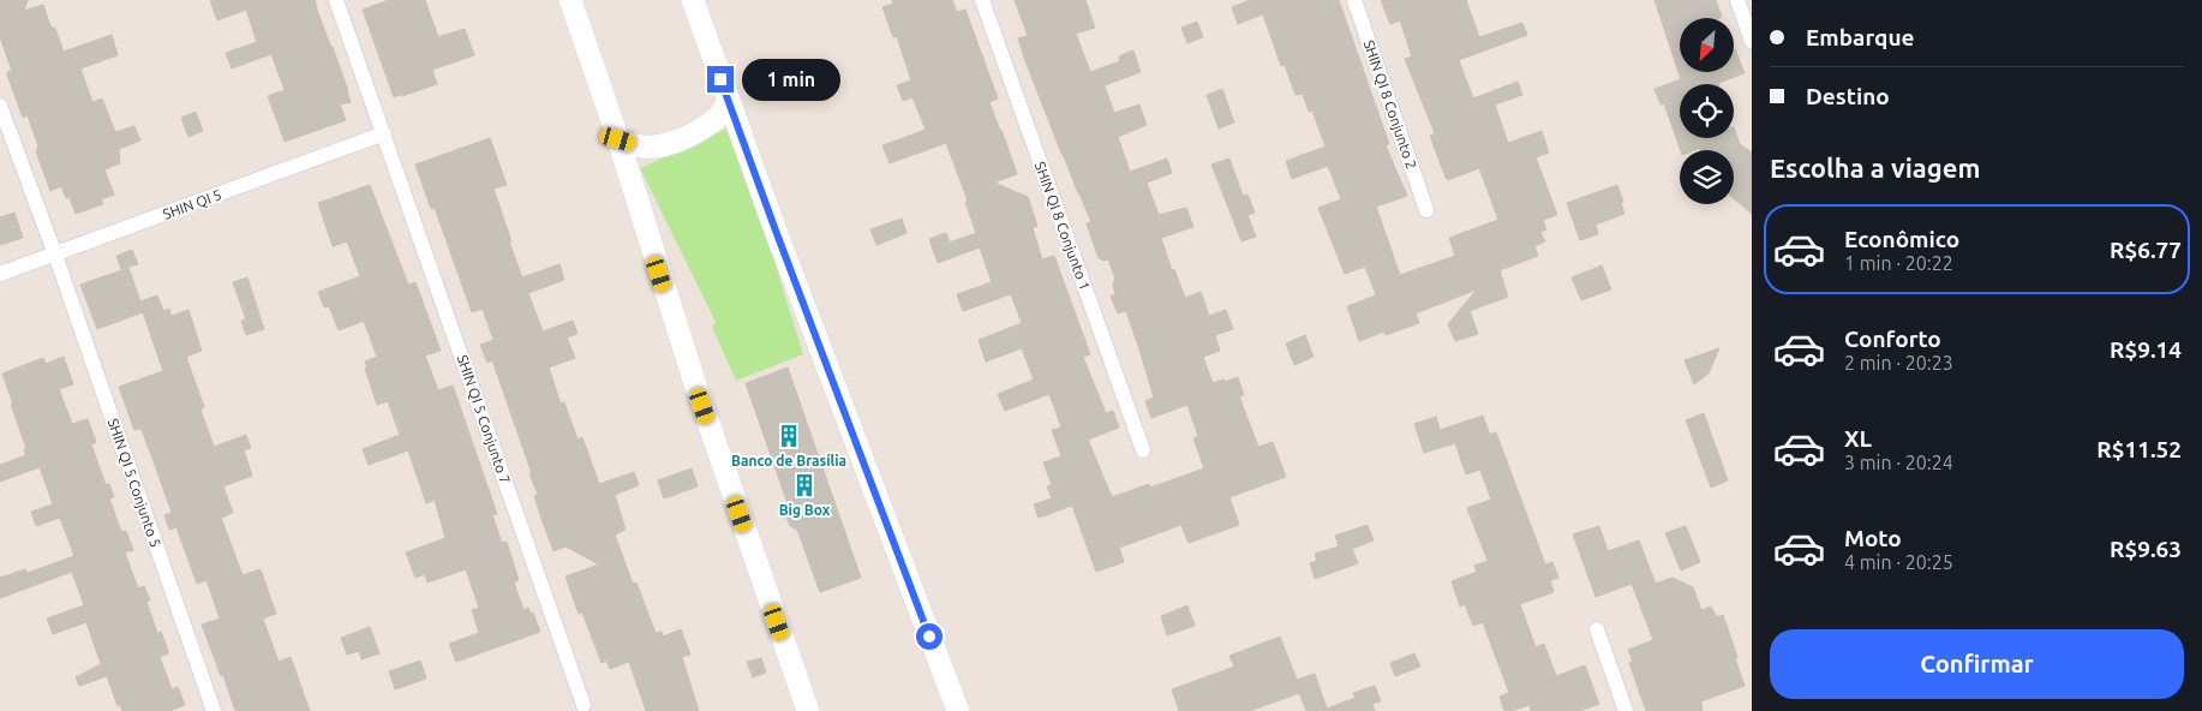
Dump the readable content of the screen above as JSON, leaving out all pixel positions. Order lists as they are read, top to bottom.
{
  "streets": {
    "street": [
      "SHIN QI 8 Conjunto 2",
      "SHIN QI 5",
      "SHIN QI 8 Conjunto 1",
      "SHIN QI 5 Conjunto 7",
      "SHIN QI 5 Conjunto 5"
    ]
  },
  "crossings": [
    ["SHIN QI 5", "SHIN QI 5 Conjunto 7"],
    ["SHIN QI 5", "SHIN QI 5 Conjunto 5"]
  ],
  "places": {
    "building": ["Banco de Brasília", "Big Box"]
  },
  "north": "bottom left",
  "page": {
    "banner": ["Embarque", "Destino"],
    "bubble": "1 min",
    "heading": "Escolha a viagem",
    "list": [
      {
        "name": "Econômico",
        "note": "1 min · 20:22",
        "value": "R$6.77"
      },
      {
        "name": "Conforto",
        "note": "2 min · 20:23",
        "value": "R$9.14"
      },
      {
        "name": "XL",
        "note": "3 min · 20:24",
        "value": "R$11.52"
      },
      {
        "name": "Moto",
        "note": "4 min · 20:25",
        "value": "R$9.63"
      }
    ],
    "buttons": "Confirmar"
  }
}
